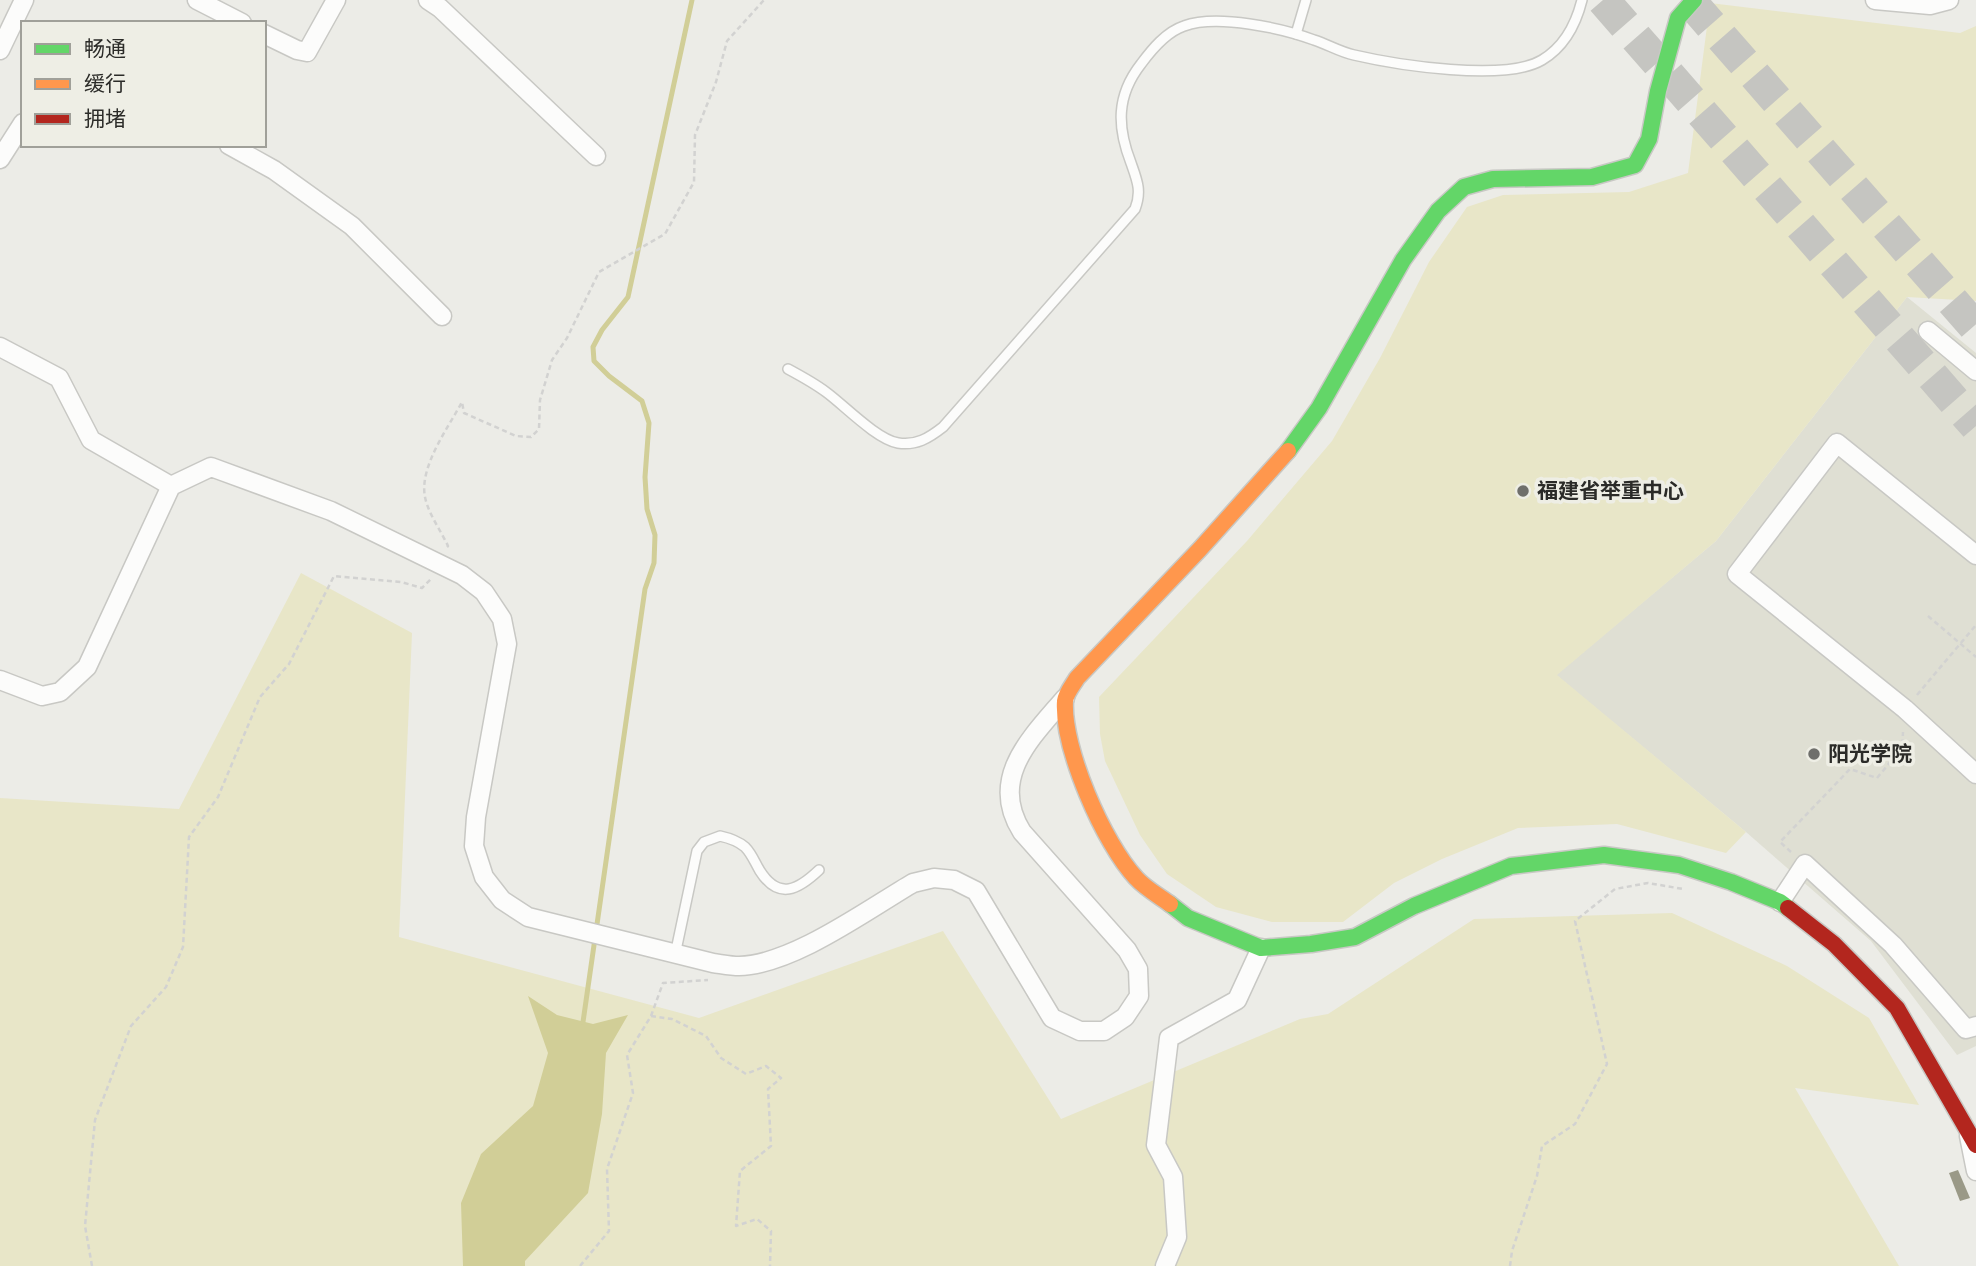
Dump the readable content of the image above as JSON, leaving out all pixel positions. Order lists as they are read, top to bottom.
{
  "places": ["福建省举重中心", "阳光学院"],
  "legend": ["畅通", "缓行", "拥堵"]
}
